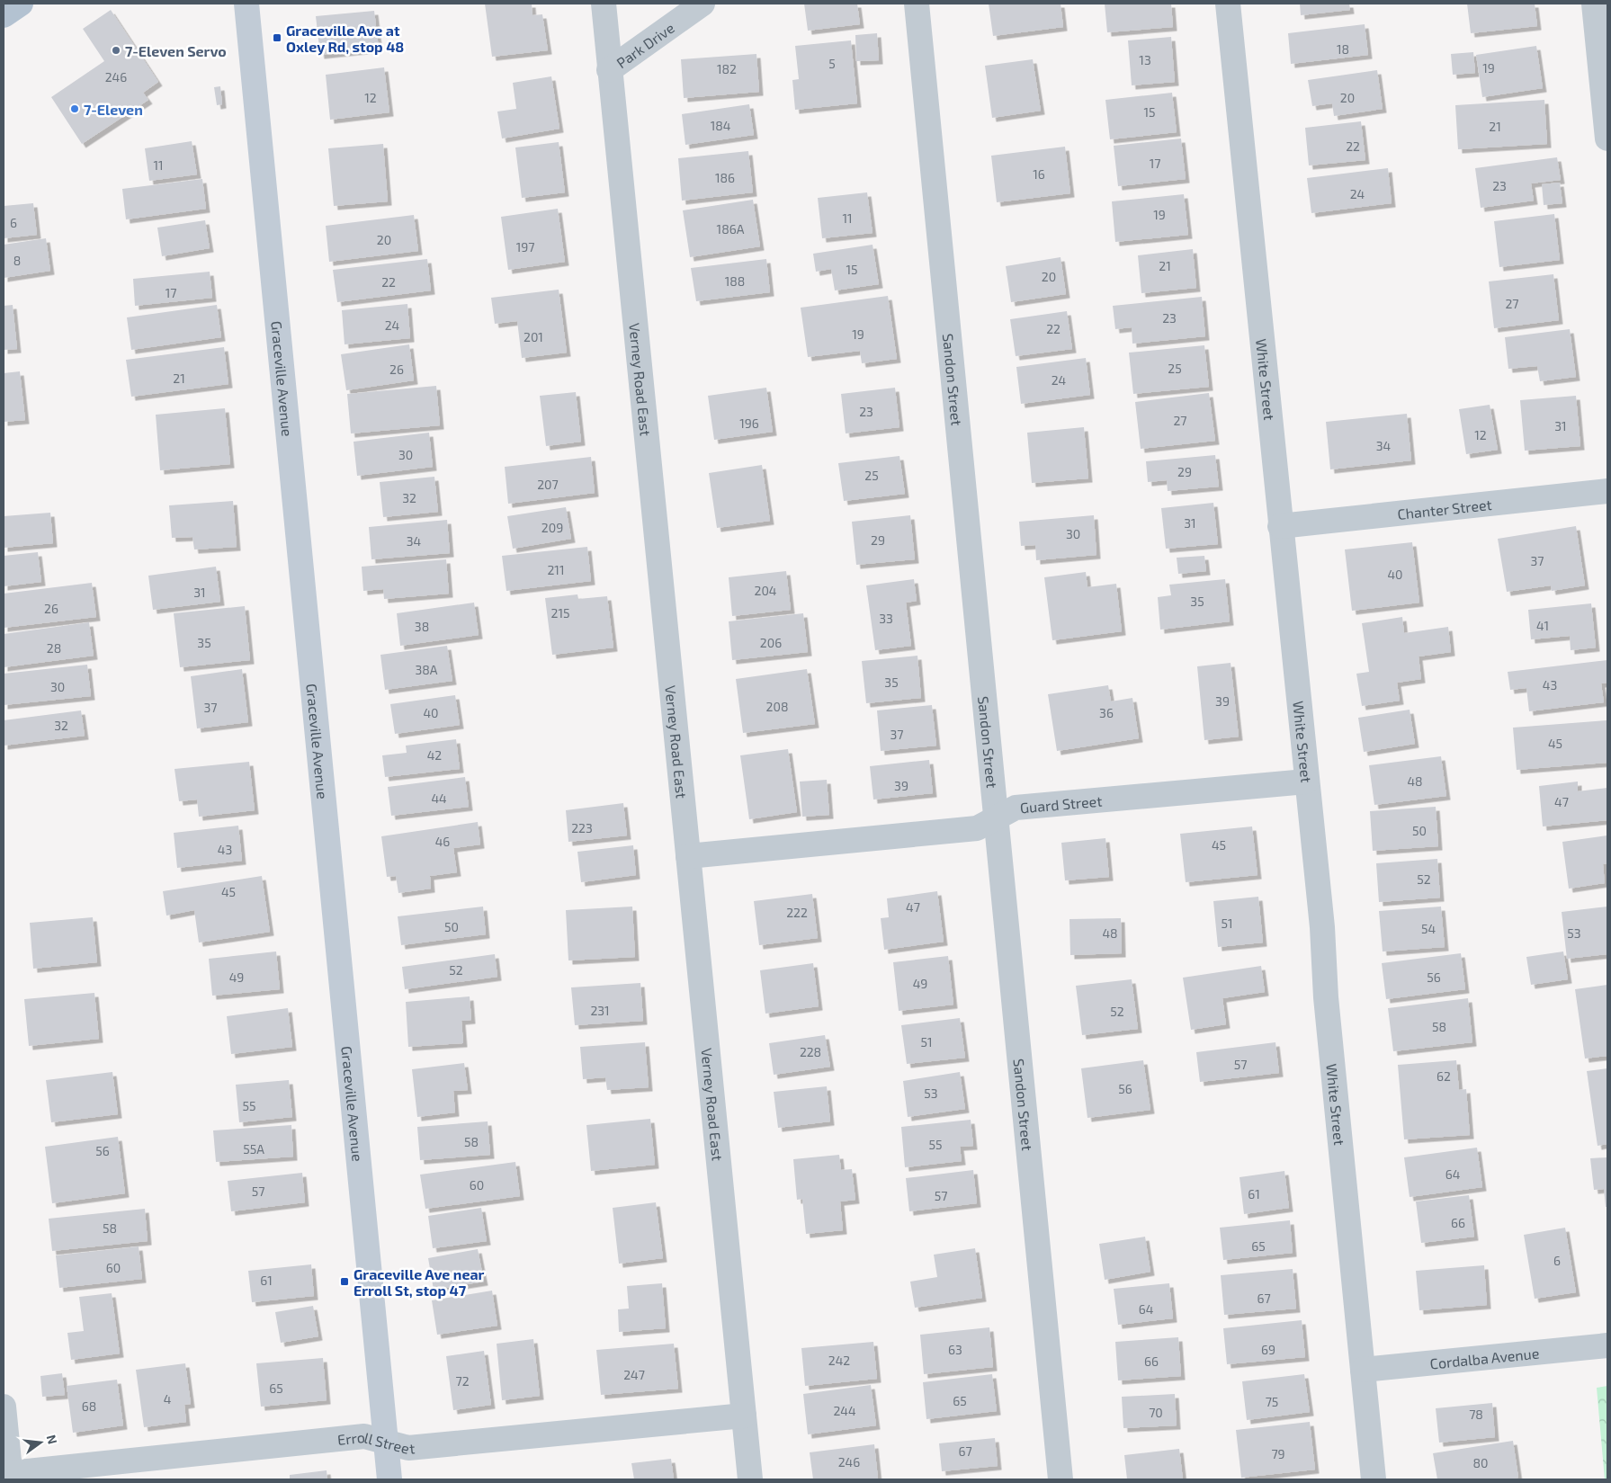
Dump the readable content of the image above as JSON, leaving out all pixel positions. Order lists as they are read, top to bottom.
{
  "streets": {
    "main road": ["Graceville Avenue"],
    "street": [
      "Park Drive",
      "Sandon Street",
      "White Street",
      "Verney Road East",
      "Chanter Street",
      "Guard Street",
      "Cordalba Avenue",
      "Erroll Street"
    ]
  },
  "crossings": [
    ["Park Drive", "Verney Road East"],
    ["Graceville Avenue", "Erroll Street"],
    ["Sandon Street", "Guard Street"],
    ["White Street", "Chanter Street"],
    ["White Street", "Guard Street"],
    ["White Street", "Cordalba Avenue"],
    ["Verney Road East", "Guard Street"],
    ["Verney Road East", "Erroll Street"]
  ],
  "places": {
    "transit": ["Graceville Ave at Oxley Rd, stop 48", "Graceville Ave near Erroll St, stop 47"],
    "other": ["7-Eleven Servo", "7-Eleven"]
  },
  "house_numbers": [
    "18",
    "13",
    "5",
    "19",
    "182",
    "246",
    "12",
    "20",
    "15",
    "184",
    "21",
    "22",
    "17",
    "11",
    "16",
    "186",
    "23",
    "24",
    "19",
    "11",
    "6",
    "186A",
    "20",
    "197",
    "8",
    "21",
    "15",
    "20",
    "188",
    "22",
    "17",
    "27",
    "23",
    "24",
    "22",
    "19",
    "201",
    "25",
    "26",
    "21",
    "24",
    "23",
    "27",
    "196",
    "31",
    "12",
    "34",
    "30",
    "29",
    "25",
    "207",
    "32",
    "31",
    "209",
    "30",
    "29",
    "34",
    "37",
    "211",
    "40",
    "204",
    "31",
    "35",
    "26",
    "215",
    "33",
    "41",
    "38",
    "35",
    "206",
    "28",
    "38A",
    "35",
    "43",
    "30",
    "39",
    "208",
    "37",
    "40",
    "36",
    "32",
    "37",
    "45",
    "42",
    "48",
    "39",
    "44",
    "47",
    "223",
    "50",
    "46",
    "45",
    "43",
    "52",
    "45",
    "47",
    "222",
    "51",
    "50",
    "54",
    "48",
    "53",
    "52",
    "49",
    "56",
    "49",
    "231",
    "52",
    "58",
    "51",
    "228",
    "57",
    "62",
    "56",
    "53",
    "55",
    "58",
    "55",
    "55A",
    "56",
    "64",
    "60",
    "57",
    "61",
    "57",
    "66",
    "58",
    "65",
    "6",
    "60",
    "61",
    "67",
    "64",
    "63",
    "69",
    "242",
    "66",
    "247",
    "72",
    "65",
    "4",
    "65",
    "75",
    "68",
    "244",
    "70",
    "78",
    "67",
    "79",
    "246",
    "80"
  ],
  "north": "right"
}
